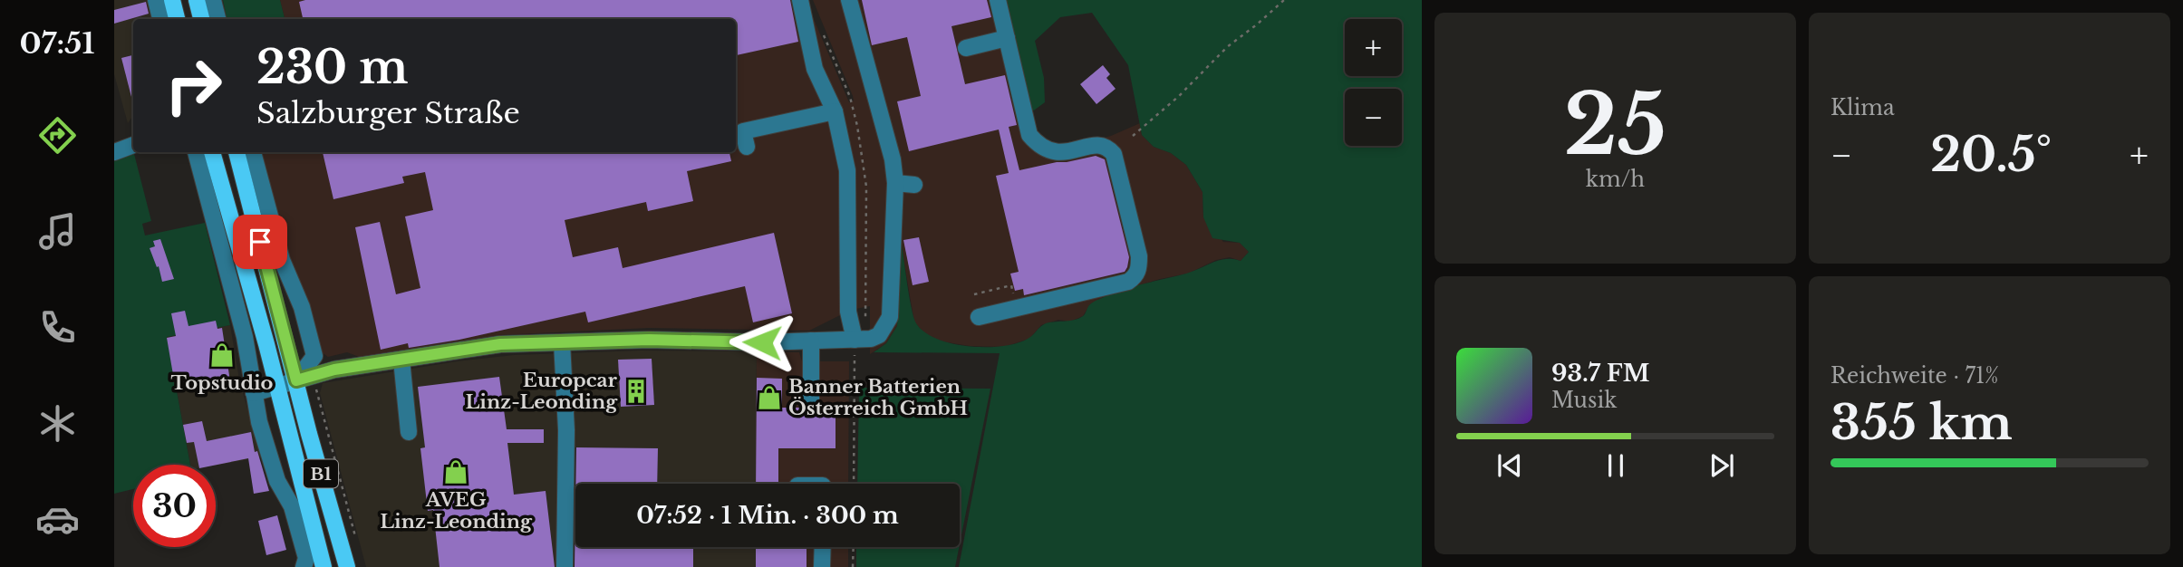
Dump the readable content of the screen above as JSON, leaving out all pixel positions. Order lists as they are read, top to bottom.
{
  "streets": {
    "main road": ["B1"]
  },
  "places": {
    "shop": ["Topstudio", "Banner Batterien Österreich GmbH", "AVEG Linz-Leonding"],
    "building": ["Europcar Linz-Leonding"]
  },
  "page": {
    "tabs": "07:51",
    "tile": [
      ["25", "km/h"],
      "Klima",
      ["Reichweite · 71%", "355 km"]
    ],
    "map_buttons": ["+", "−"],
    "turn": ["230 m", "Salzburger Straße"],
    "heat": ["−", "20.5°", "+"],
    "song": ["93.7 FM", "Musik"],
    "limit": "30",
    "trip": "07:52 · 1 Min. · 300 m"
  }
}
